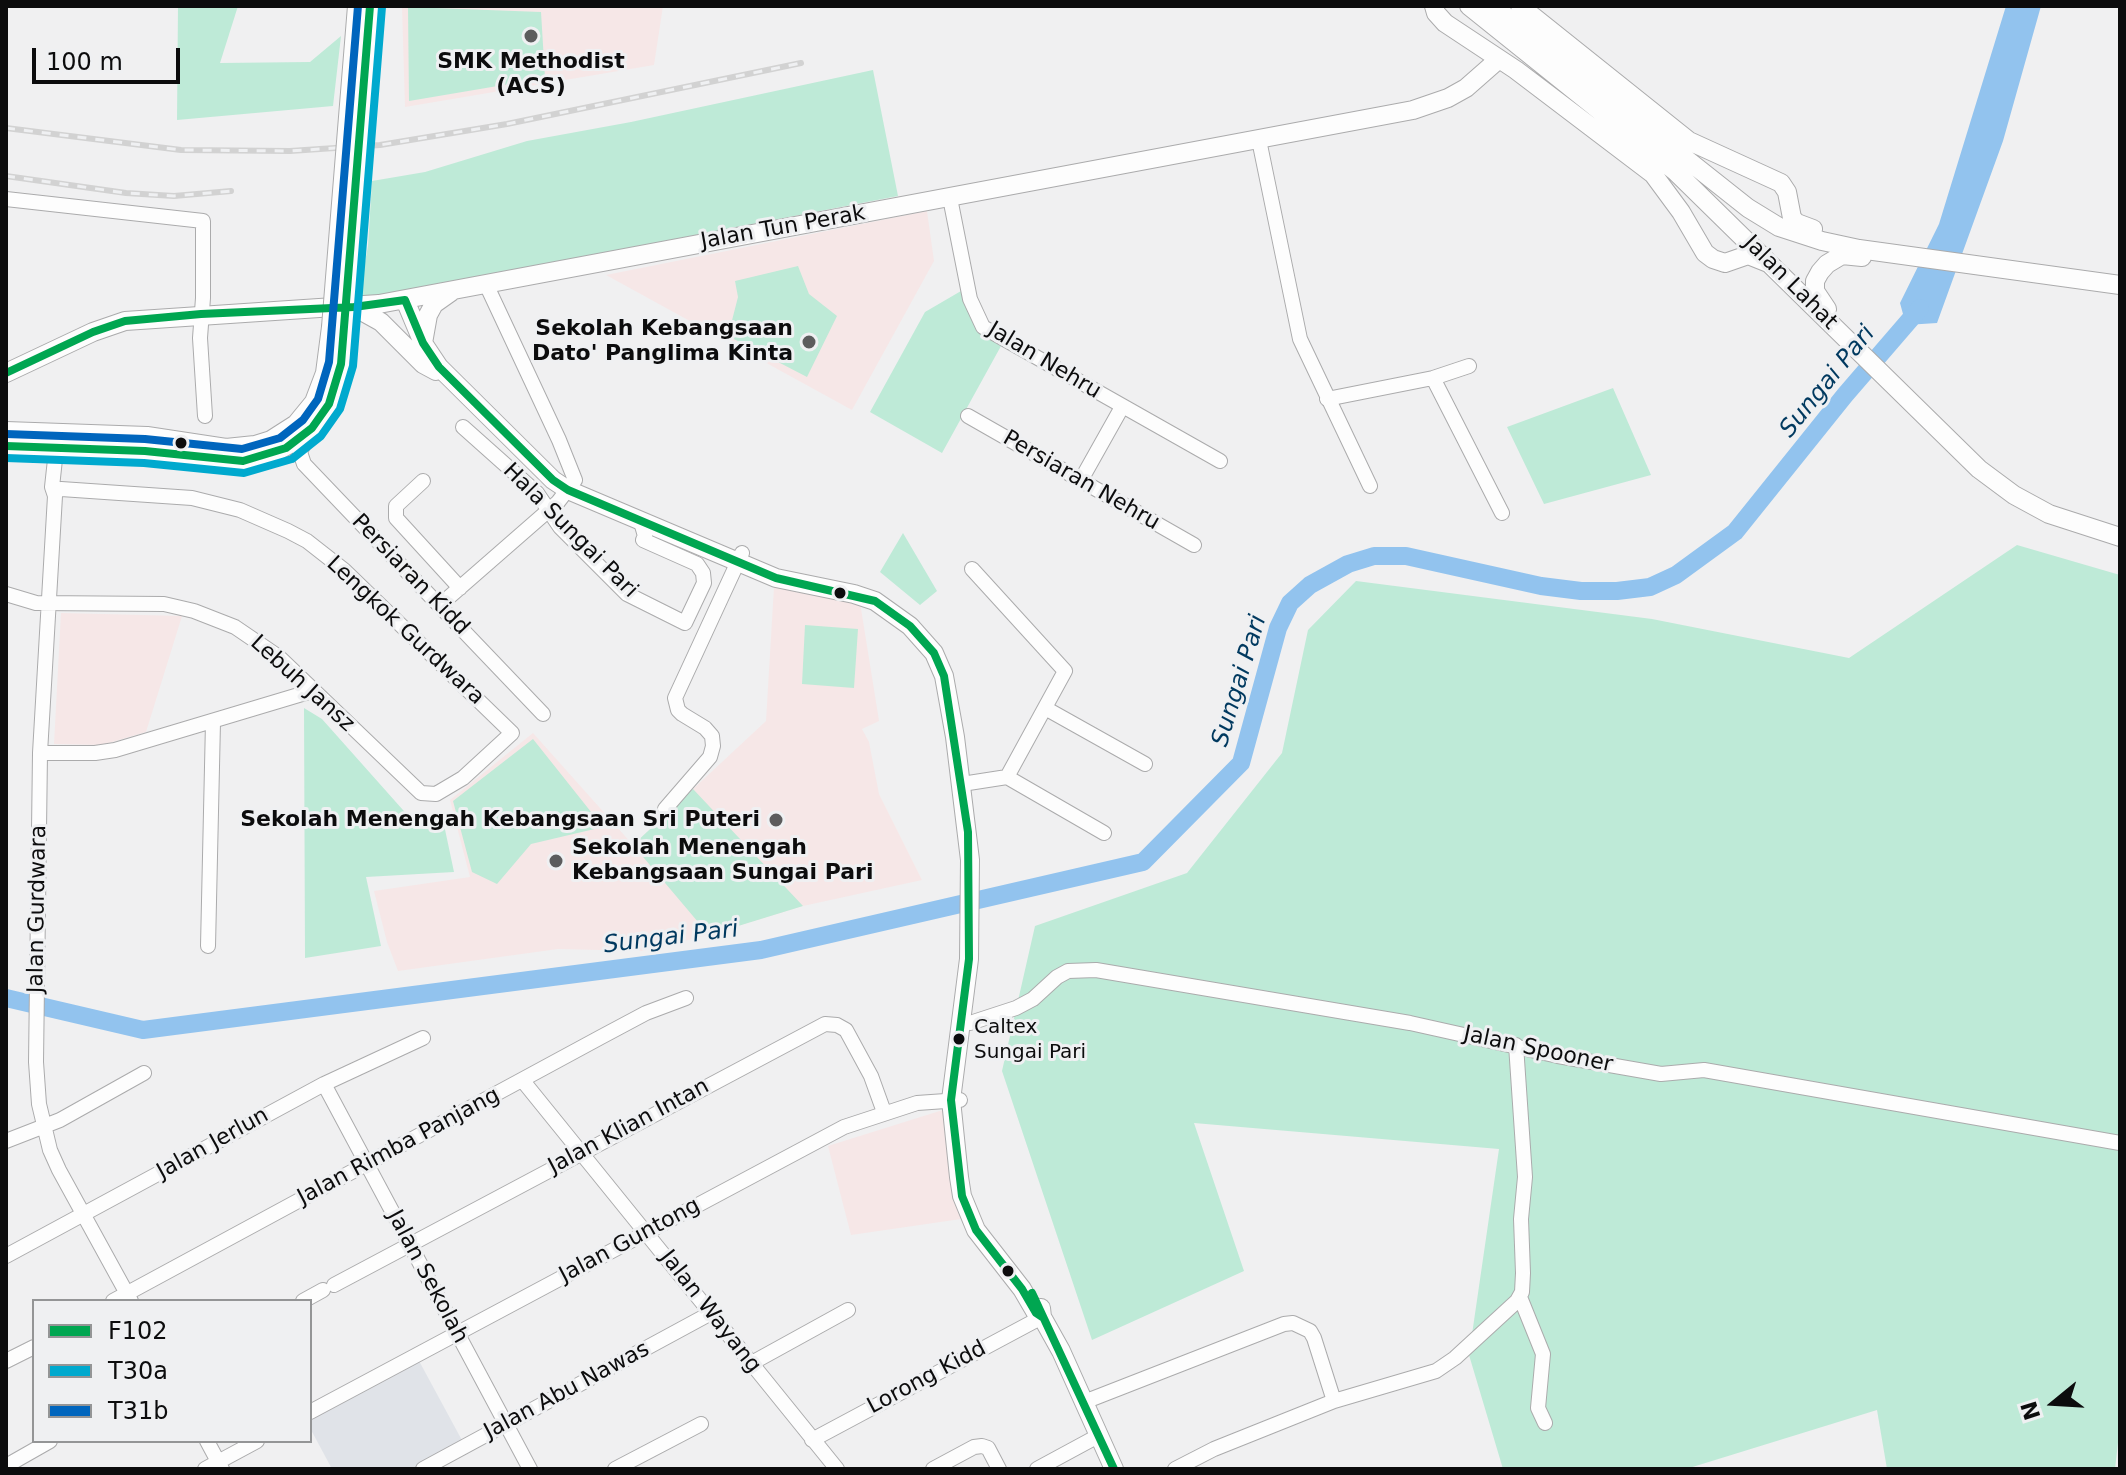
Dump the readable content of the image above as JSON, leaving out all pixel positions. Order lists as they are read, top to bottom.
{
  "streets": {
    "main road": ["Jalan Tun Perak", "Jalan Lahat"],
    "street": [
      "Jalan Nehru",
      "Persiaran Nehru",
      "Hala Sungai Pari",
      "Persiaran Kidd",
      "Lengkok Gurdwara",
      "Lebuh Jansz",
      "Jalan Gurdwara",
      "Jalan Spooner",
      "Jalan Klian Intan",
      "Jalan Jerlun",
      "Jalan Rimba Panjang",
      "Jalan Guntong",
      "Jalan Sekolah",
      "Jalan Wayang",
      "Lorong Kidd",
      "Jalan Abu Nawas"
    ]
  },
  "crossings": [
    ["Jalan Tun Perak", "Jalan Nehru"],
    ["Lengkok Gurdwara", "Lebuh Jansz"],
    ["Lengkok Gurdwara", "Jalan Gurdwara"],
    ["Lebuh Jansz", "Jalan Gurdwara"],
    ["Jalan Gurdwara", "Jalan Jerlun"],
    ["Jalan Gurdwara", "Jalan Rimba Panjang"],
    ["Jalan Klian Intan", "Jalan Guntong"],
    ["Jalan Klian Intan", "Jalan Sekolah"],
    ["Jalan Klian Intan", "Jalan Wayang"],
    ["Jalan Jerlun", "Jalan Sekolah"],
    ["Jalan Rimba Panjang", "Jalan Sekolah"],
    ["Jalan Rimba Panjang", "Jalan Wayang"],
    ["Jalan Guntong", "Jalan Sekolah"],
    ["Jalan Guntong", "Jalan Wayang"],
    ["Jalan Sekolah", "Jalan Abu Nawas"],
    ["Jalan Wayang", "Lorong Kidd"],
    ["Jalan Wayang", "Jalan Abu Nawas"]
  ],
  "water": ["Sungai Pari"],
  "places": [
    "SMK Methodist (ACS)",
    "Sekolah Kebangsaan Dato' Panglima Kinta",
    "Sekolah Menengah Kebangsaan Sri Puteri",
    "Sekolah Menengah Kebangsaan Sungai Pari",
    "Caltex Sungai Pari"
  ],
  "lines": ["transit line F102", "transit line T31b", "transit line T30a"],
  "legend": ["F102", "T30a", "T31b"],
  "scale_bar": "100 m",
  "north": "left"
}
